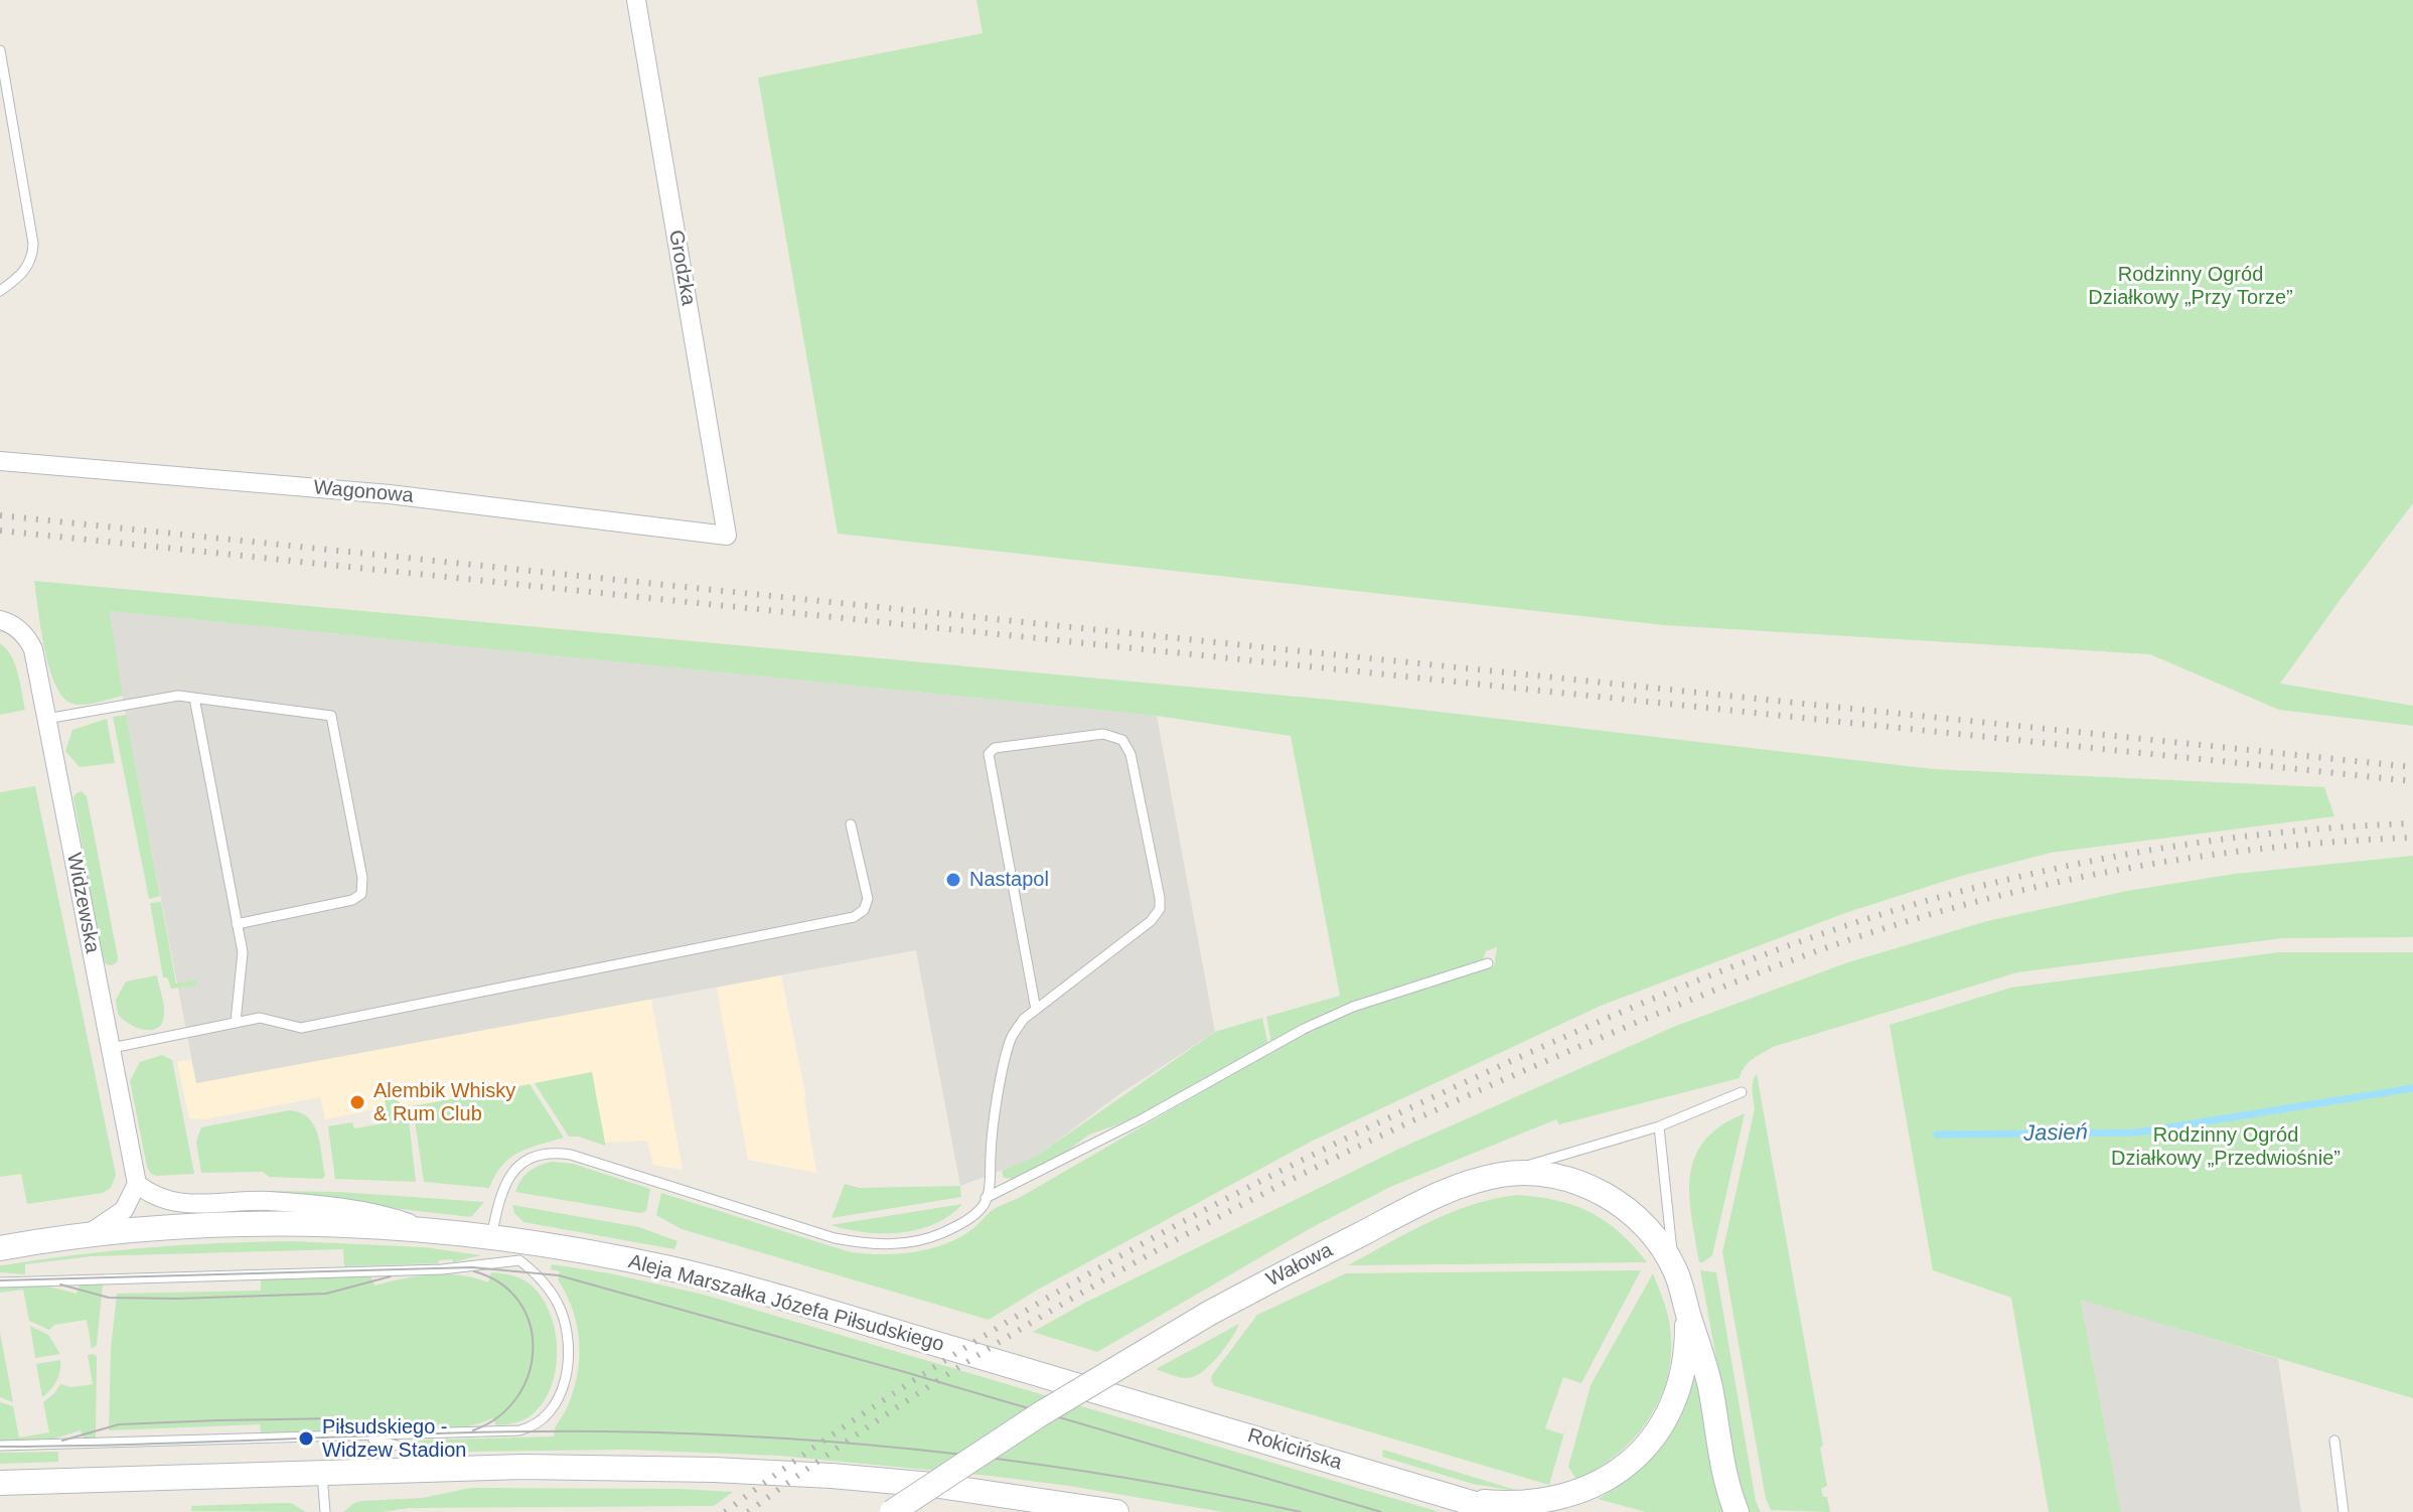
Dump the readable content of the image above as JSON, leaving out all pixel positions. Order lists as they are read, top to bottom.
{
  "streets": {
    "main road": ["Wałowa", "Aleja Marszałka Józefa Piłsudskiego", "Rokicińska"],
    "street": ["Grodzka", "Wagonowa", "Widzewska"]
  },
  "crossings": [
    ["Grodzka", "Wagonowa"],
    ["Aleja Marszałka Józefa Piłsudskiego", "Rokicińska"]
  ],
  "water": ["Jasień"],
  "parks": ["Rodzinny Ogród Działkowy „Przy Torze”", "Rodzinny Ogród Działkowy „Przedwiośnie”"],
  "places": ["Nastapol", "Alembik Whisky & Rum Club", "Piłsudskiego - Widzew Stadion"]
}
